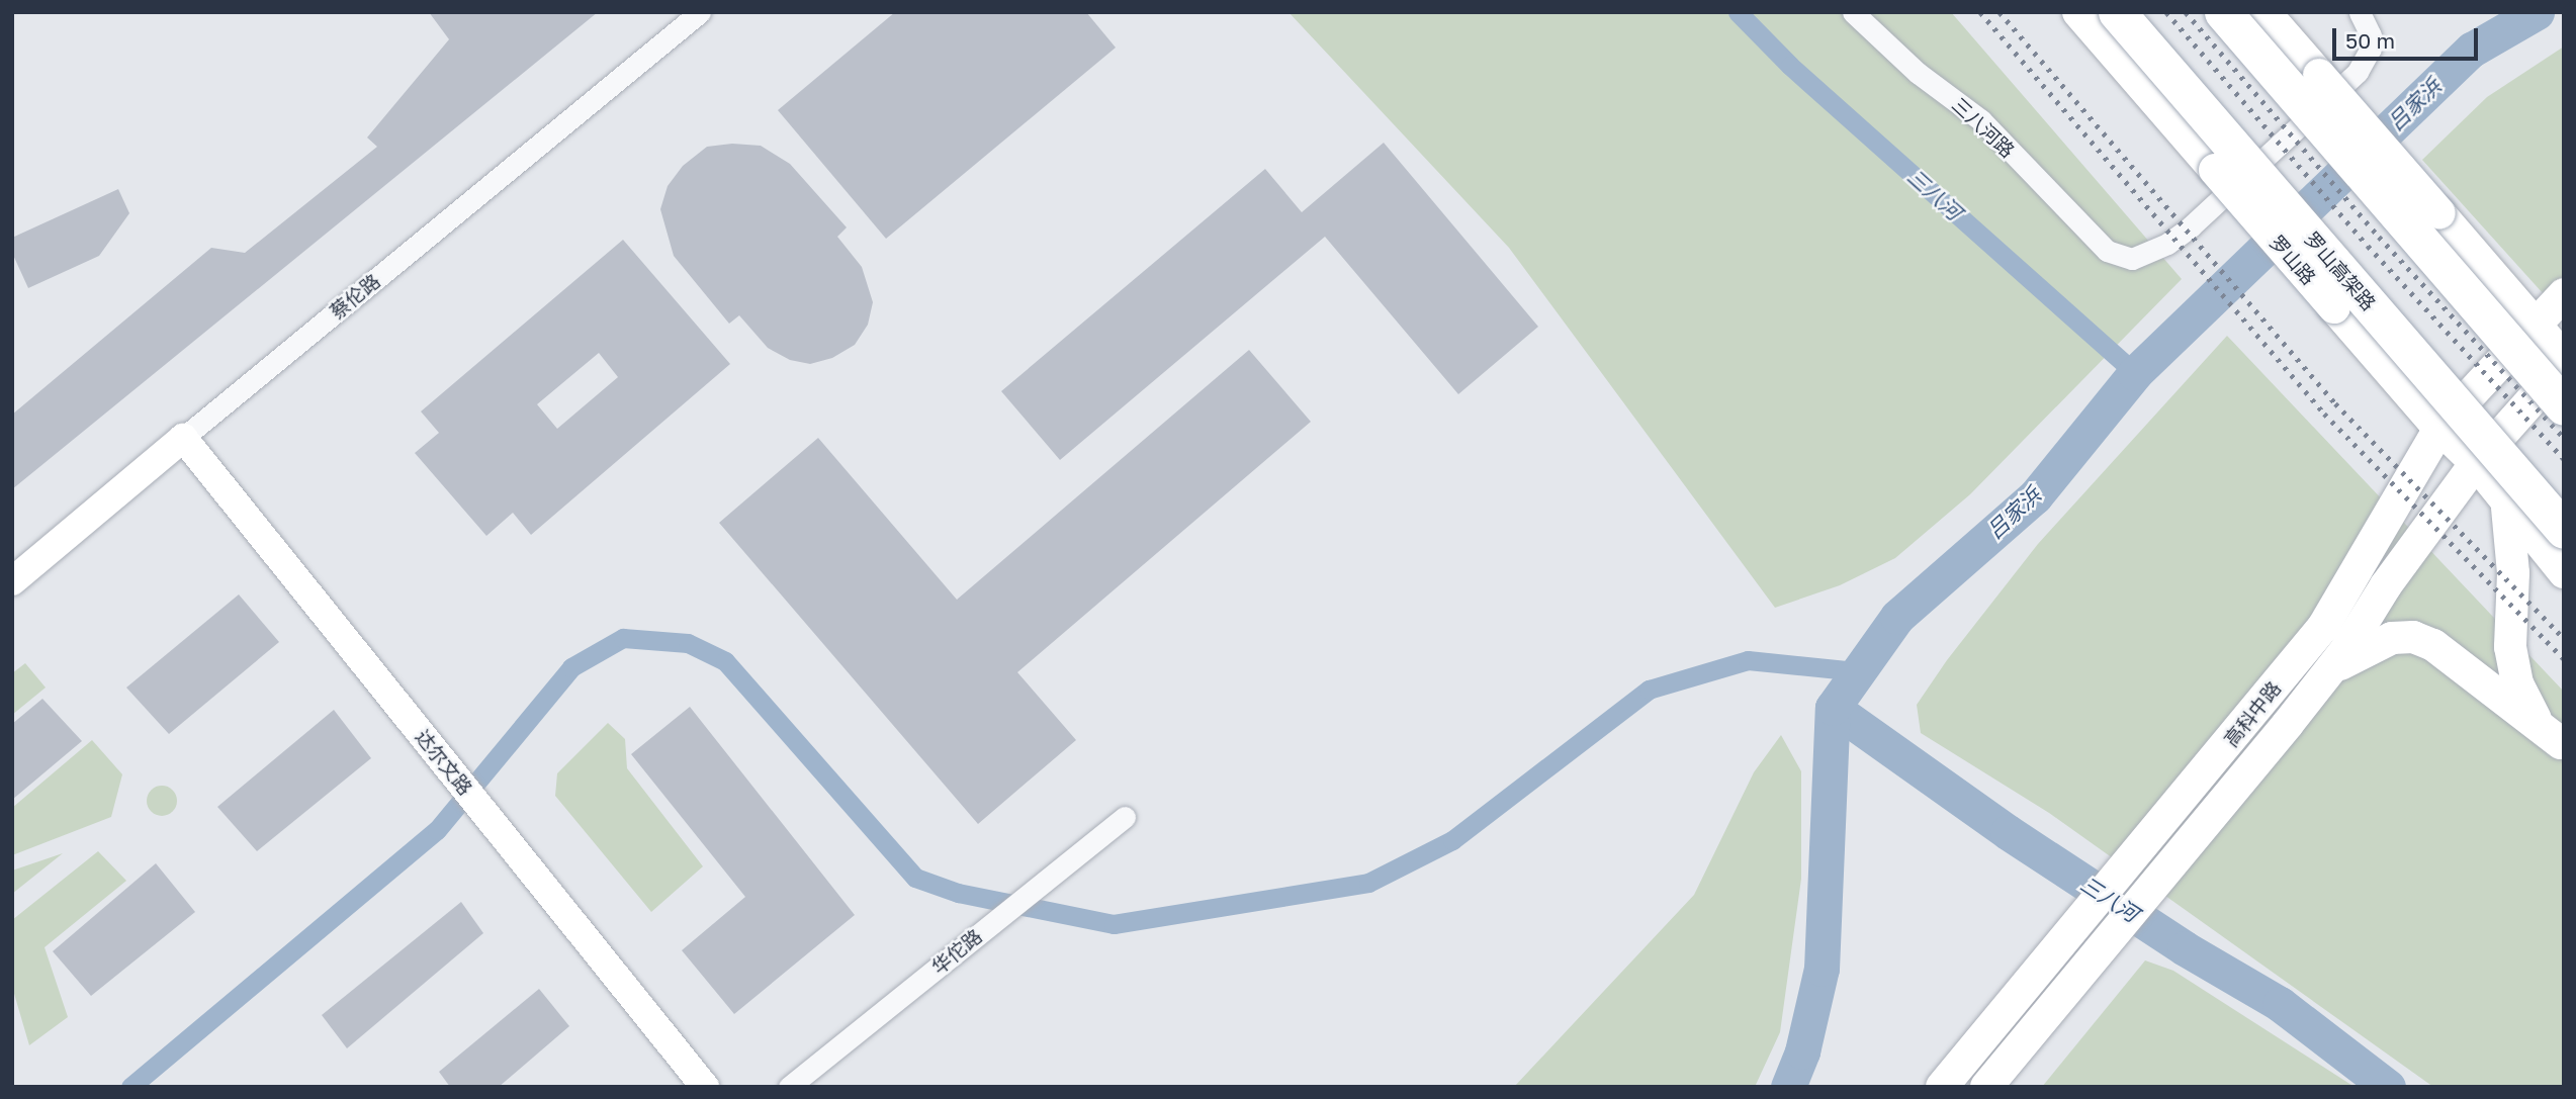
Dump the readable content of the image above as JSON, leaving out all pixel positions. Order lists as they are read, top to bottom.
{
  "streets": {
    "highway": ["罗山高架路"],
    "main road": ["罗山路", "高科中路"],
    "street": [
      "三八河路",
      "蔡伦路",
      "达尔文路",
      "华佗路"
    ]
  },
  "crossings": [
    ["罗山路", "高科中路"],
    ["蔡伦路", "达尔文路"]
  ],
  "water": ["吕家浜", "三八河"],
  "scale_bar": "50 m"
}
